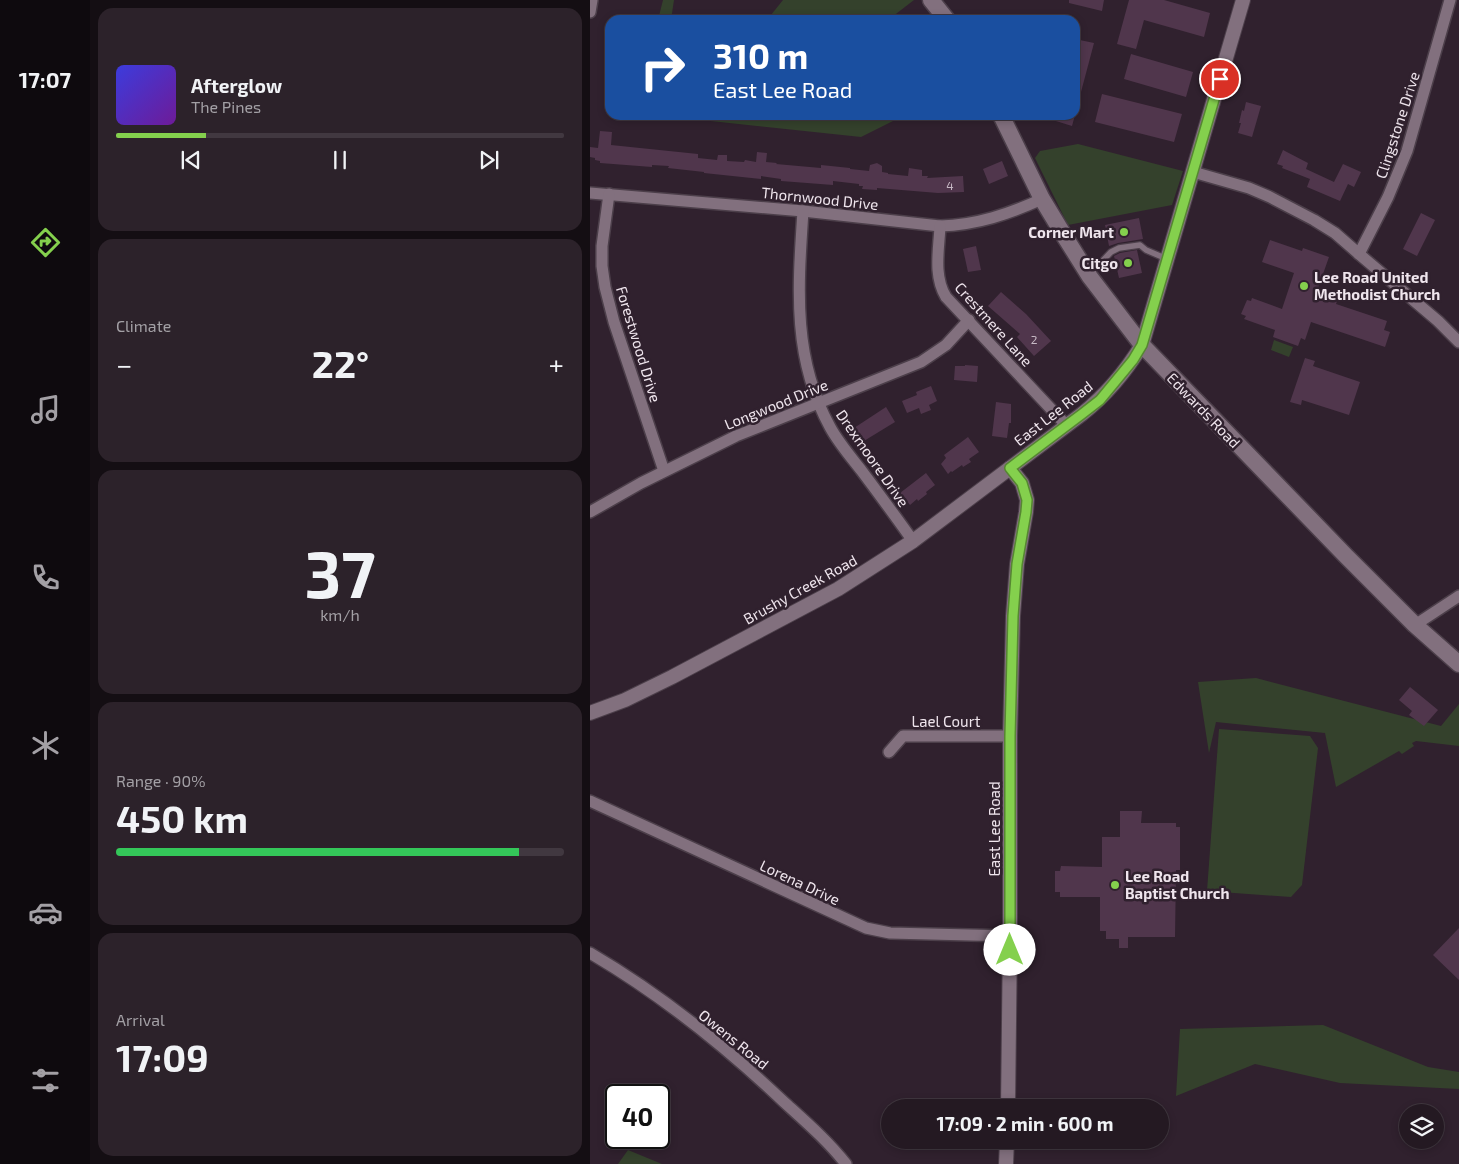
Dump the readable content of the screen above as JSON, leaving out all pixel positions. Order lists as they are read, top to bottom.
{
  "streets": {
    "main road": ["Edwards Road"],
    "street": [
      "Clingstone Drive",
      "Thornwood Drive",
      "Crestmere Lane",
      "Forestwood Drive",
      "Longwood Drive",
      "East Lee Road",
      "Drexmoore Drive",
      "Brushy Creek Road",
      "Lael Court",
      "Lorena Drive",
      "Owens Road"
    ]
  },
  "crossings": [
    ["Thornwood Drive", "Crestmere Lane"],
    ["Thornwood Drive", "Forestwood Drive"],
    ["Thornwood Drive", "Edwards Road"],
    ["Thornwood Drive", "Drexmoore Drive"],
    ["Crestmere Lane", "Longwood Drive"],
    ["Crestmere Lane", "East Lee Road"],
    ["Forestwood Drive", "Longwood Drive"],
    ["Longwood Drive", "Drexmoore Drive"],
    ["Edwards Road", "East Lee Road"],
    ["East Lee Road", "Brushy Creek Road"],
    ["East Lee Road", "Lael Court"],
    ["East Lee Road", "Lorena Drive"],
    ["Drexmoore Drive", "Brushy Creek Road"]
  ],
  "places": [
    "Corner Mart",
    "Citgo",
    "Lee Road United Methodist Church",
    "Lee Road Baptist Church"
  ],
  "house_numbers": ["4", "2"],
  "page": {
    "tabs": "17:07",
    "turn": ["310 m", "East Lee Road"],
    "song": ["Afterglow", "The Pines"],
    "tile": [
      "Climate",
      ["37", "km/h"],
      ["Range · 90%", "450 km"],
      ["Arrival", "17:09"]
    ],
    "heat": ["−", "22°", "+"],
    "limit": "40",
    "trip": "17:09 · 2 min · 600 m"
  }
}
